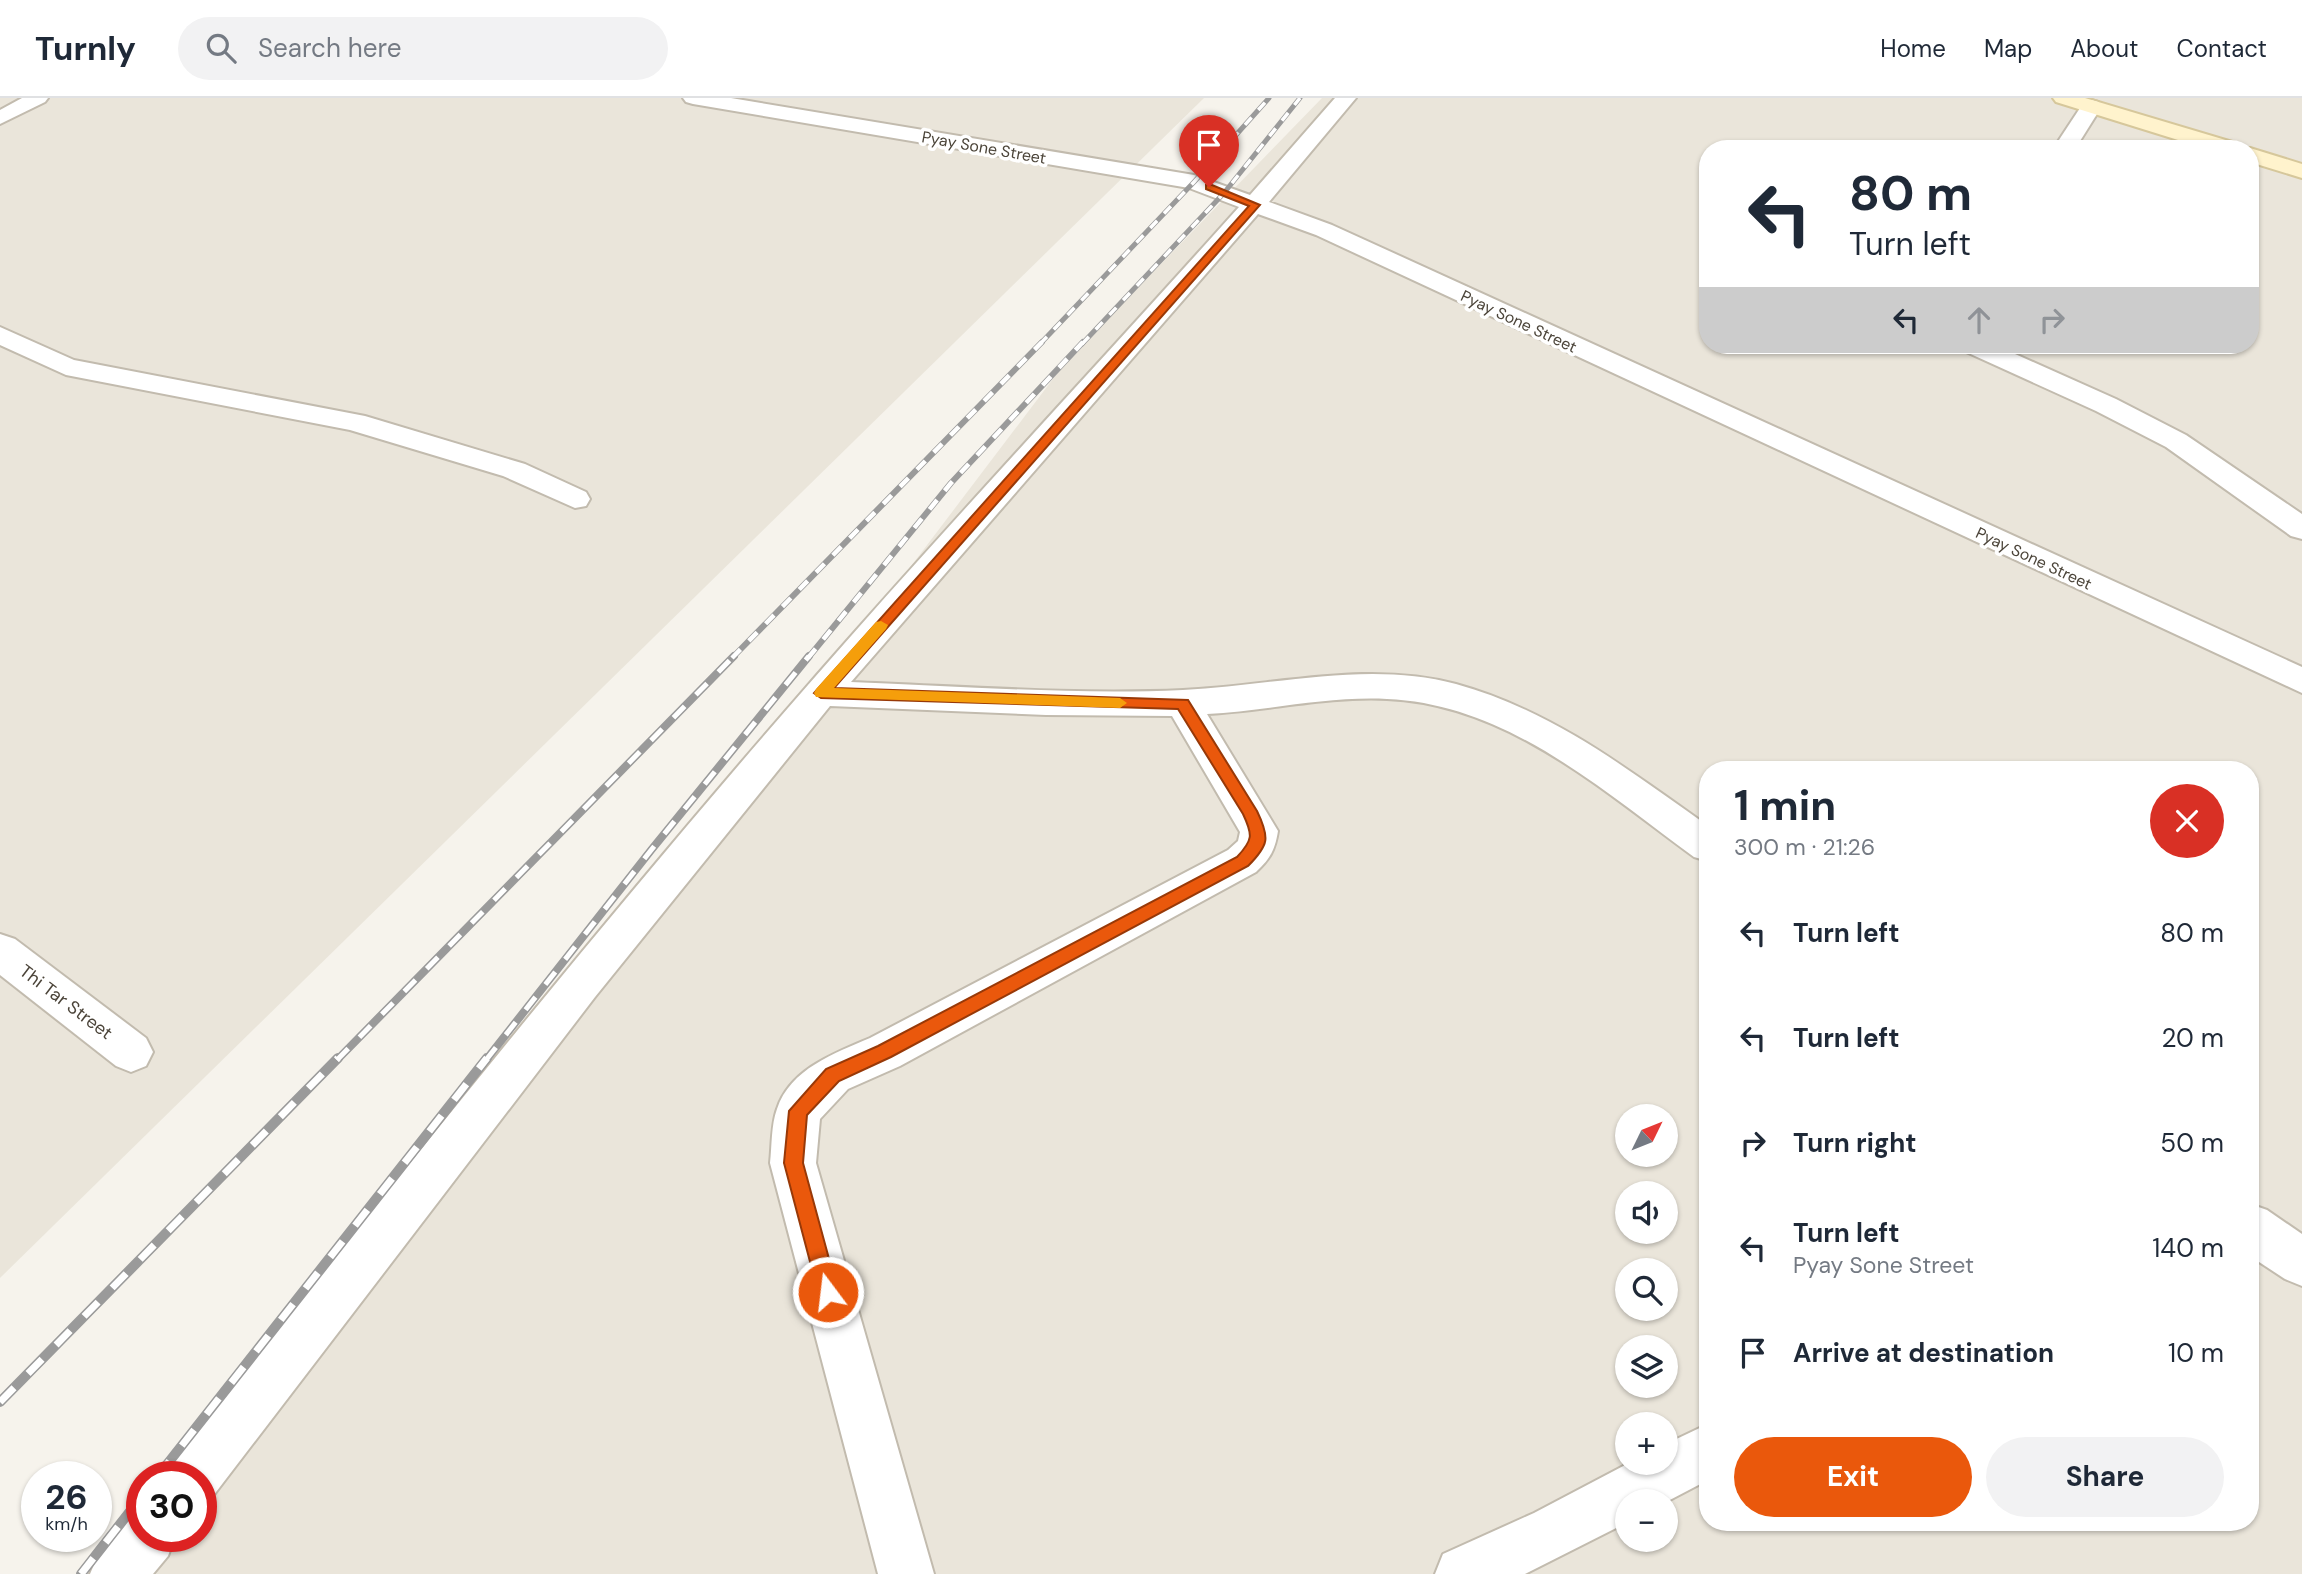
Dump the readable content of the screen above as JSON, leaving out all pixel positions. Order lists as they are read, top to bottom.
{
  "streets": {
    "street": ["Pyay Sone Street", "Thi Tar Street"]
  },
  "north": "top right",
  "page": {
    "header": "Turnly",
    "search": "Search here",
    "nav": [
      "Home",
      "Map",
      "About",
      "Contact"
    ],
    "turn": ["80 m", "Turn left"],
    "heading": ["1 min", "300 m · 21:26"],
    "list": [
      {
        "name": "Turn left",
        "value": "80 m"
      },
      {
        "name": "Turn left",
        "value": "20 m"
      },
      {
        "name": "Turn right",
        "value": "50 m"
      },
      {
        "name": "Turn left",
        "note": "Pyay Sone Street",
        "value": "140 m"
      },
      {
        "name": "Arrive at destination",
        "value": "10 m"
      }
    ],
    "map_buttons": ["+", "−"],
    "buttons": ["Exit", "Share"],
    "speed": "26 km/h",
    "limit": "30"
  }
}
